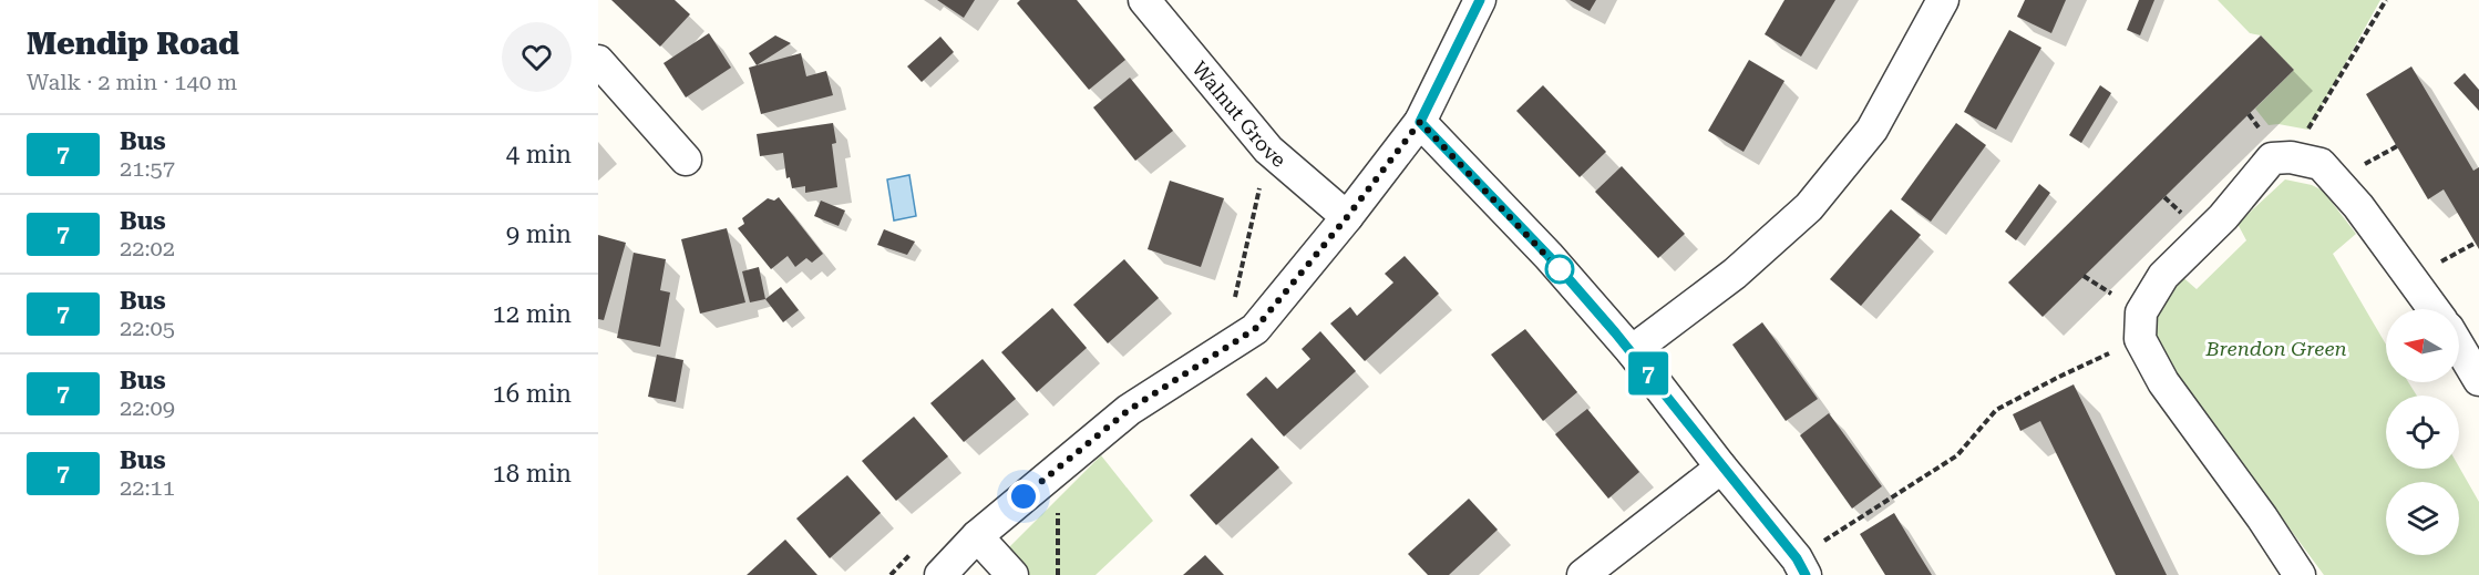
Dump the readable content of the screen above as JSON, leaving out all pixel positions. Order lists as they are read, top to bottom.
{
  "streets": {
    "street": ["Walnut Grove"]
  },
  "parks": ["Brendon Green"],
  "lines": ["bus line 7"],
  "north": "left",
  "page": {
    "heading": ["Mendip Road", "Walk · 2 min · 140 m"],
    "on_map": "7",
    "list": [
      {
        "mark": "7",
        "name": "Bus",
        "note": "21:57",
        "value": "4 min"
      },
      {
        "mark": "7",
        "name": "Bus",
        "note": "22:02",
        "value": "9 min"
      },
      {
        "mark": "7",
        "name": "Bus",
        "note": "22:05",
        "value": "12 min"
      },
      {
        "mark": "7",
        "name": "Bus",
        "note": "22:09",
        "value": "16 min"
      },
      {
        "mark": "7",
        "name": "Bus",
        "note": "22:11",
        "value": "18 min"
      }
    ]
  }
}
